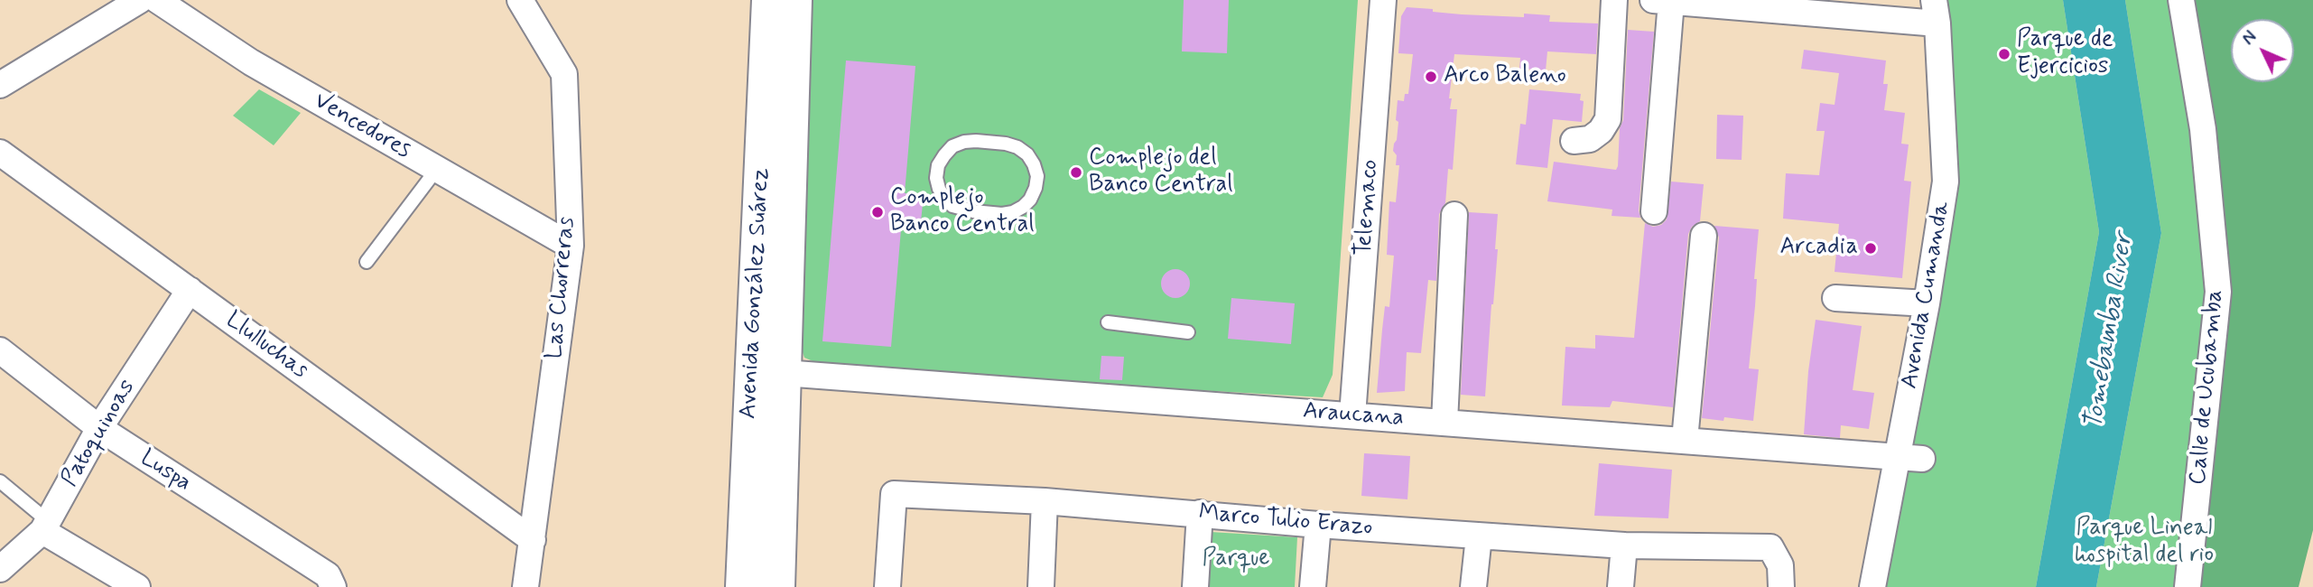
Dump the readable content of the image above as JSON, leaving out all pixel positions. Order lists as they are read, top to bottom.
{
  "streets": {
    "main road": ["Avenida González Suárez"],
    "street": [
      "Vencedores",
      "Telemaco",
      "Las Chorreras",
      "Avenida Cumanda",
      "Llulluchas",
      "Calle de Ucubamba",
      "Araucana",
      "Patoquinoas",
      "Luspa",
      "Marco Tulio Erazo"
    ]
  },
  "crossings": [
    ["Vencedores", "Las Chorreras"],
    ["Telemaco", "Araucana"],
    ["Las Chorreras", "Llulluchas"],
    ["Avenida González Suárez", "Araucana"],
    ["Avenida Cumanda", "Araucana"],
    ["Llulluchas", "Patoquinoas"],
    ["Patoquinoas", "Luspa"]
  ],
  "water": ["Tomebamba River"],
  "parks": ["Parque Lineal hospital del rio", "Parque"],
  "places": [
    "Parque de Ejercicios",
    "Arco Baleno",
    "Complejo del Banco Central",
    "Complejo Banco Central",
    "Arcadia"
  ],
  "north": "top left"
}
